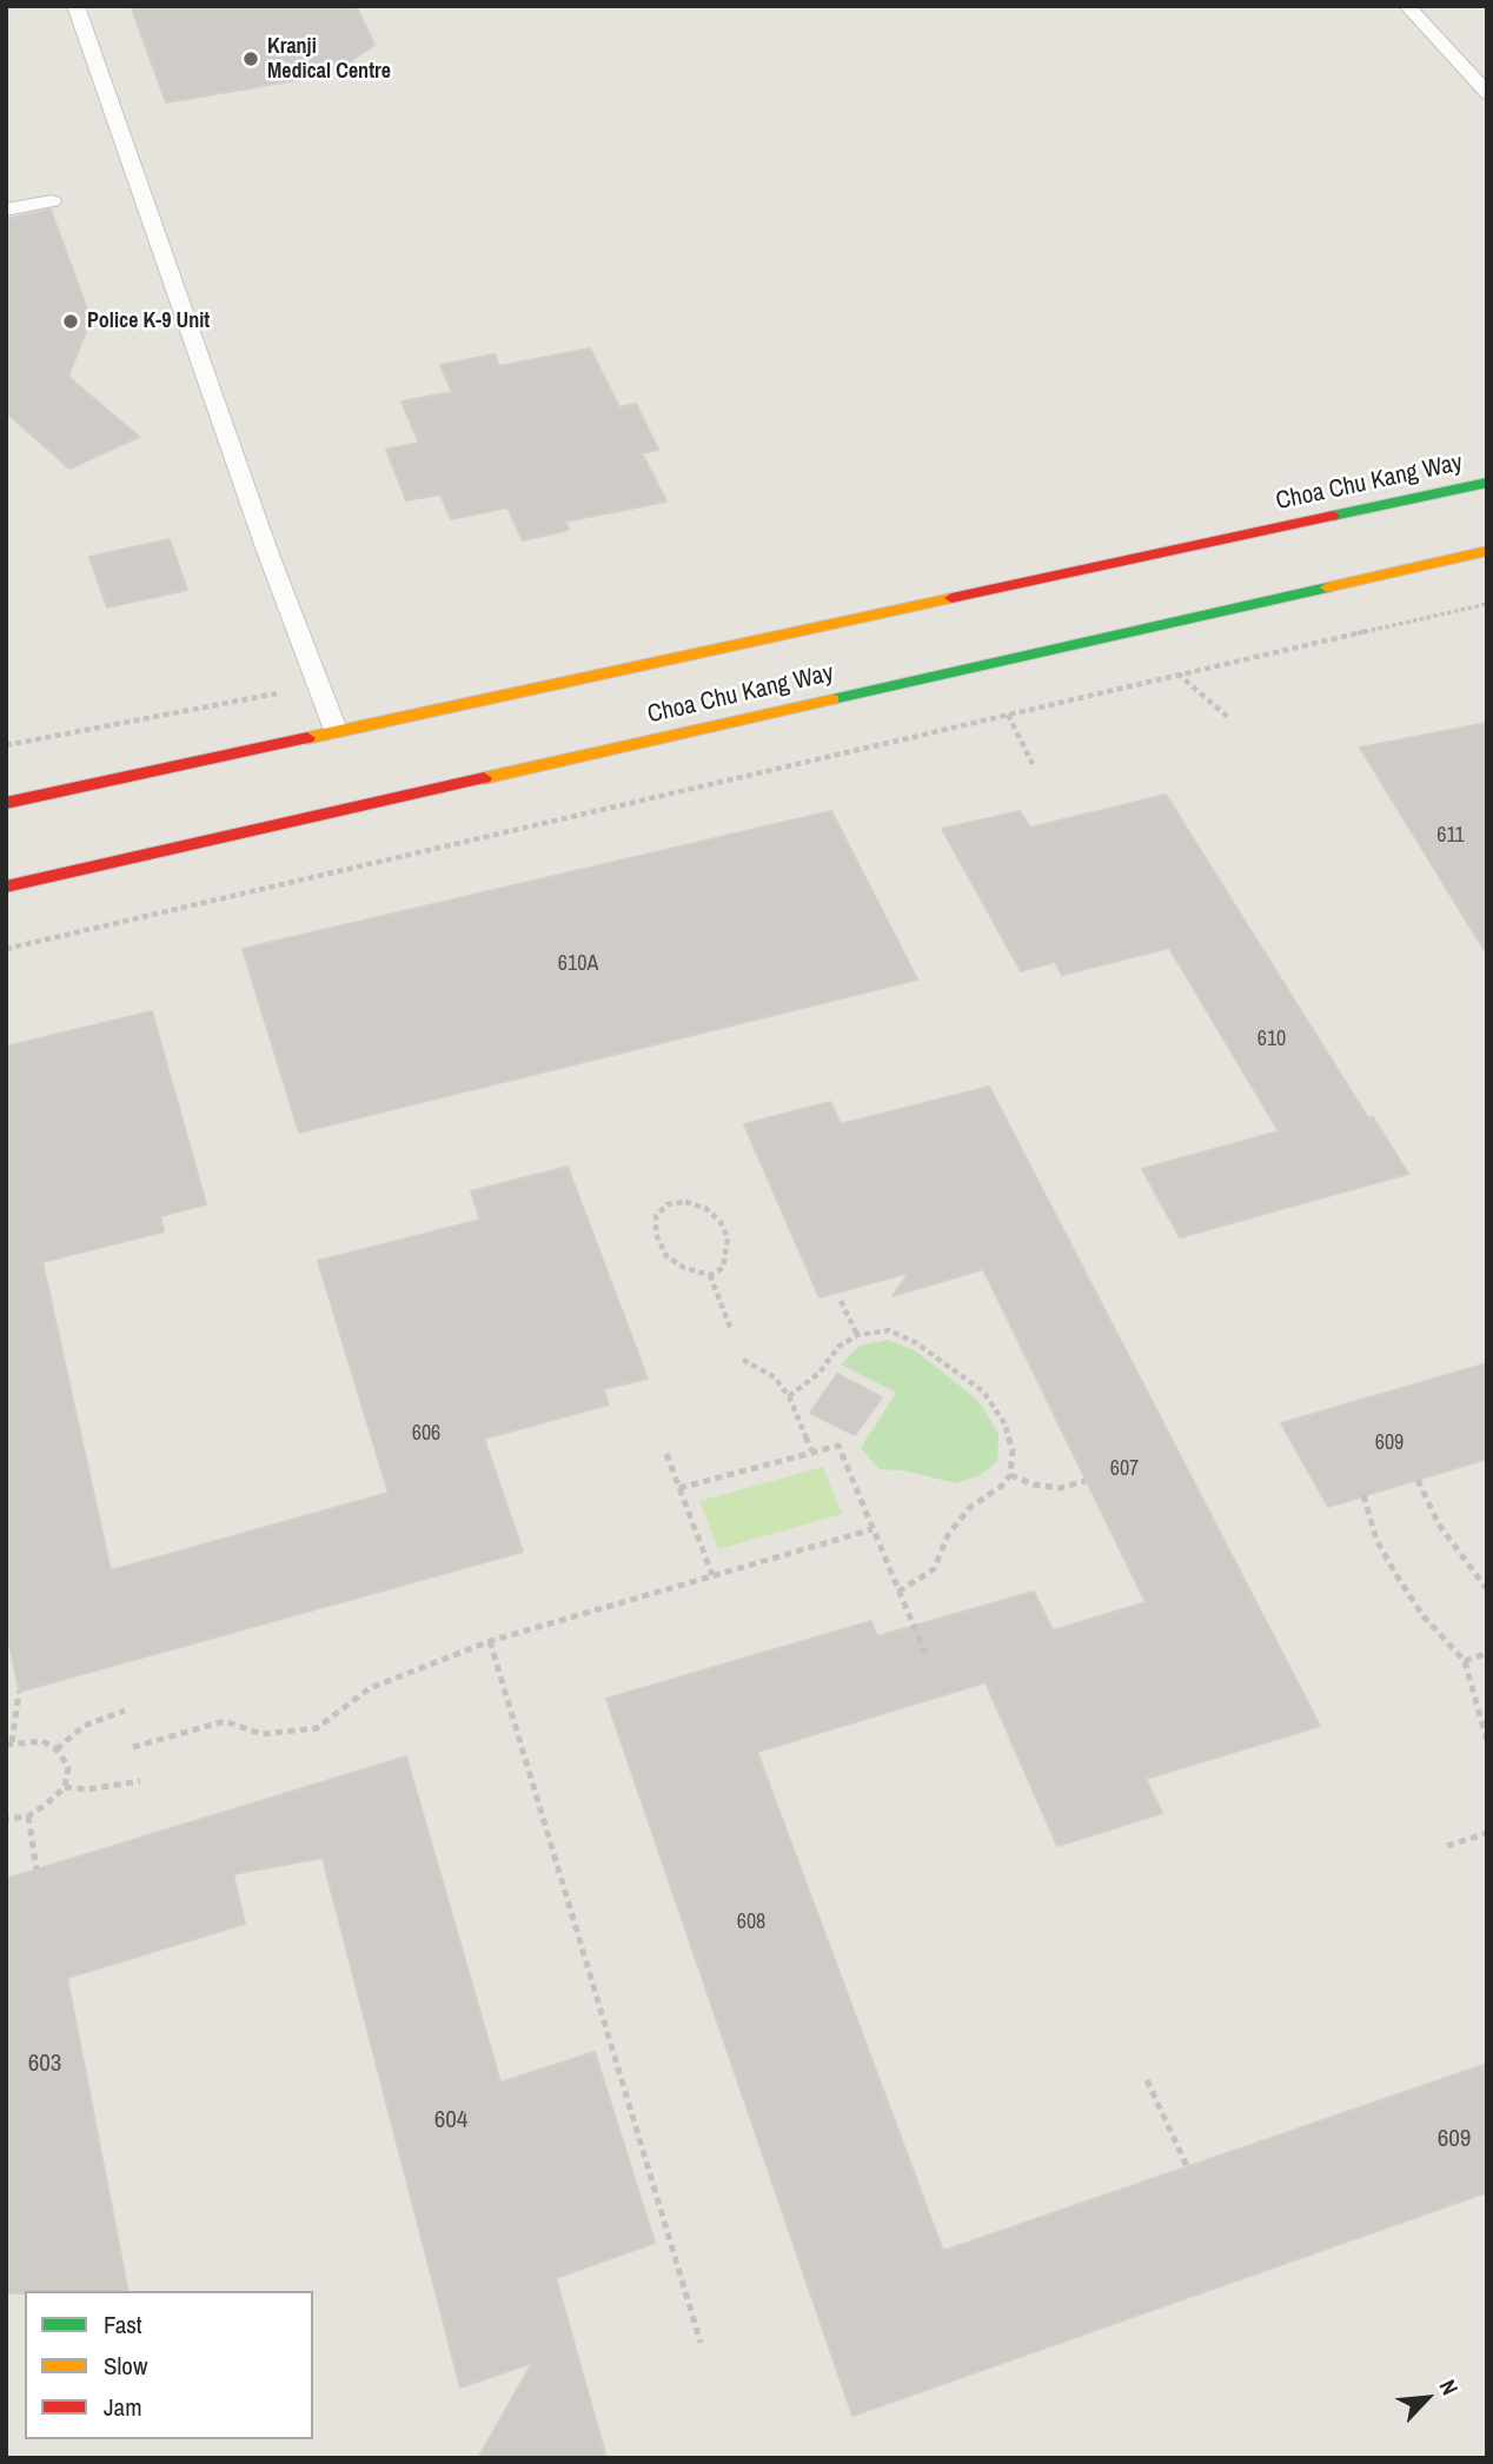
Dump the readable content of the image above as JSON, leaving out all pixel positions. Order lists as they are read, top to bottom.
{
  "streets": {
    "main road": ["Choa Chu Kang Way"]
  },
  "places": ["Kranji Medical Centre", "Police K-9 Unit"],
  "house_numbers": [
    "611",
    "610A",
    "610",
    "606",
    "609",
    "607",
    "608",
    "603",
    "604",
    "609"
  ],
  "legend": ["Fast", "Slow", "Jam"],
  "north": "top right"
}
